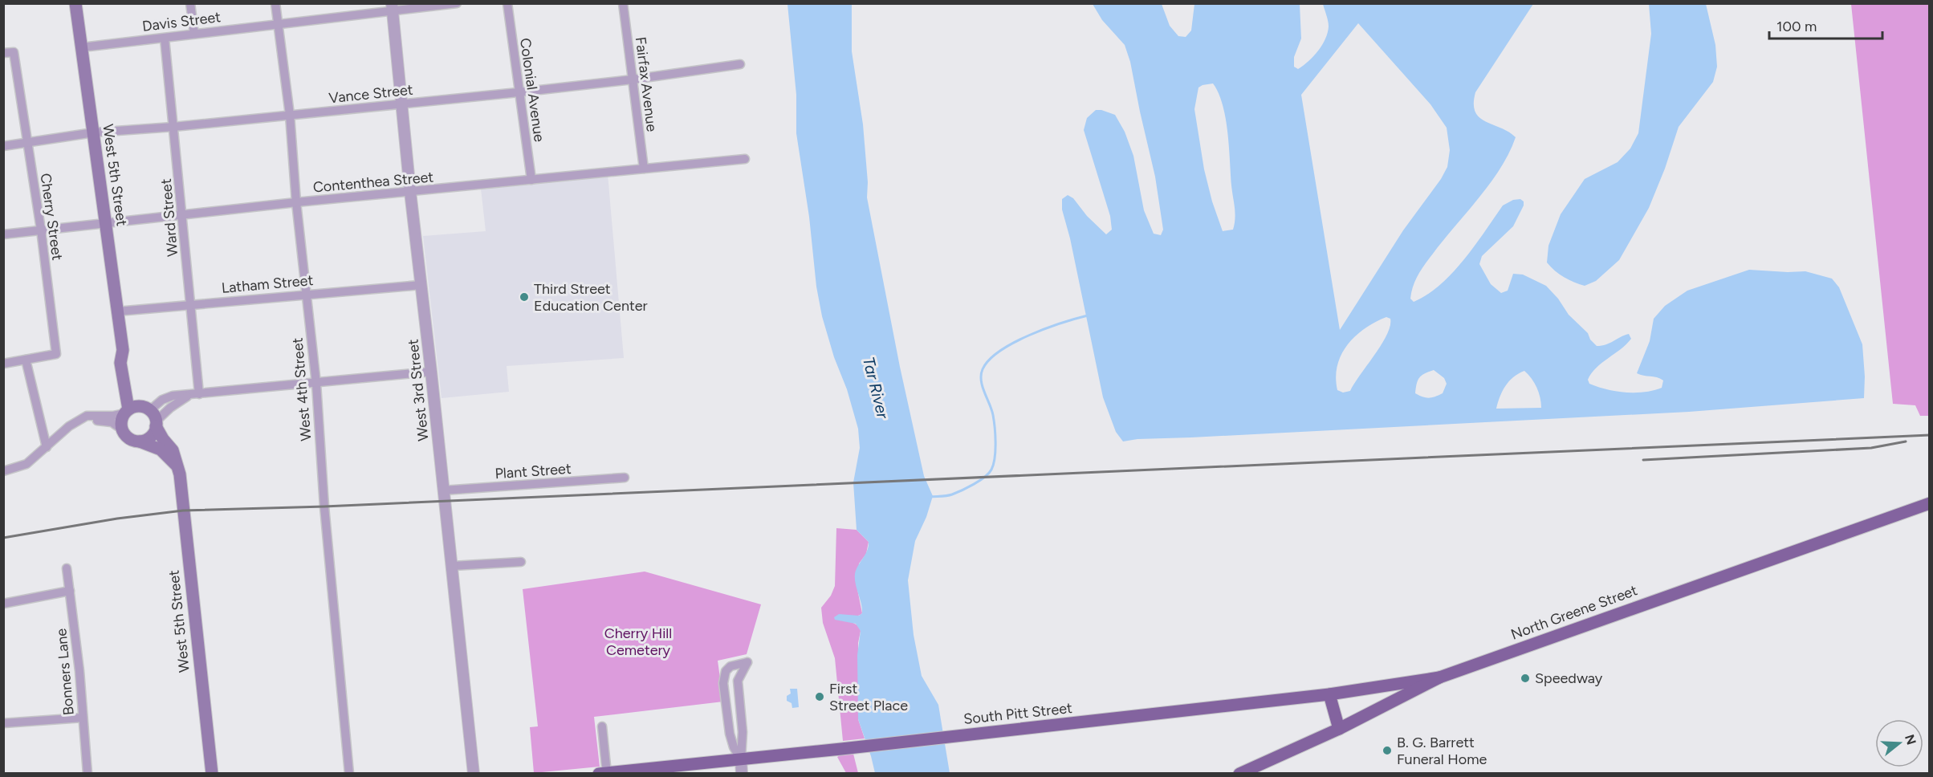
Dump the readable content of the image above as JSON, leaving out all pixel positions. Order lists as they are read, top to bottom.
{
  "streets": {
    "main road": ["West 5th Street", "North Greene Street", "South Pitt Street"],
    "street": [
      "Davis Street",
      "Fairfax Avenue",
      "Colonial Avenue",
      "Vance Street",
      "Contenthea Street",
      "Cherry Street",
      "Ward Street",
      "Latham Street",
      "West 4th Street",
      "West 3rd Street",
      "Plant Street",
      "Bonners Lane"
    ]
  },
  "crossings": [
    ["Davis Street", "West 5th Street"],
    ["Davis Street", "Ward Street"],
    ["Davis Street", "West 4th Street"],
    ["Davis Street", "West 3rd Street"],
    ["Fairfax Avenue", "Vance Street"],
    ["Fairfax Avenue", "Contenthea Street"],
    ["Colonial Avenue", "Vance Street"],
    ["Colonial Avenue", "Contenthea Street"],
    ["Vance Street", "West 5th Street"],
    ["Vance Street", "Cherry Street"],
    ["Vance Street", "Ward Street"],
    ["Vance Street", "West 4th Street"],
    ["Vance Street", "West 3rd Street"],
    ["West 5th Street", "Contenthea Street"],
    ["West 5th Street", "Latham Street"],
    ["Contenthea Street", "Cherry Street"],
    ["Contenthea Street", "Ward Street"],
    ["Contenthea Street", "West 4th Street"],
    ["Contenthea Street", "West 3rd Street"],
    ["Ward Street", "Latham Street"],
    ["Latham Street", "West 4th Street"],
    ["Latham Street", "West 3rd Street"],
    ["West 3rd Street", "Plant Street"],
    ["North Greene Street", "South Pitt Street"]
  ],
  "water": ["Tar River"],
  "parks": ["Cherry Hill Cemetery"],
  "places": [
    "Third Street Education Center",
    "Speedway",
    "First Street Place",
    "B. G. Barrett Funeral Home"
  ],
  "scale_bar": "100 m",
  "north": "right"
}
